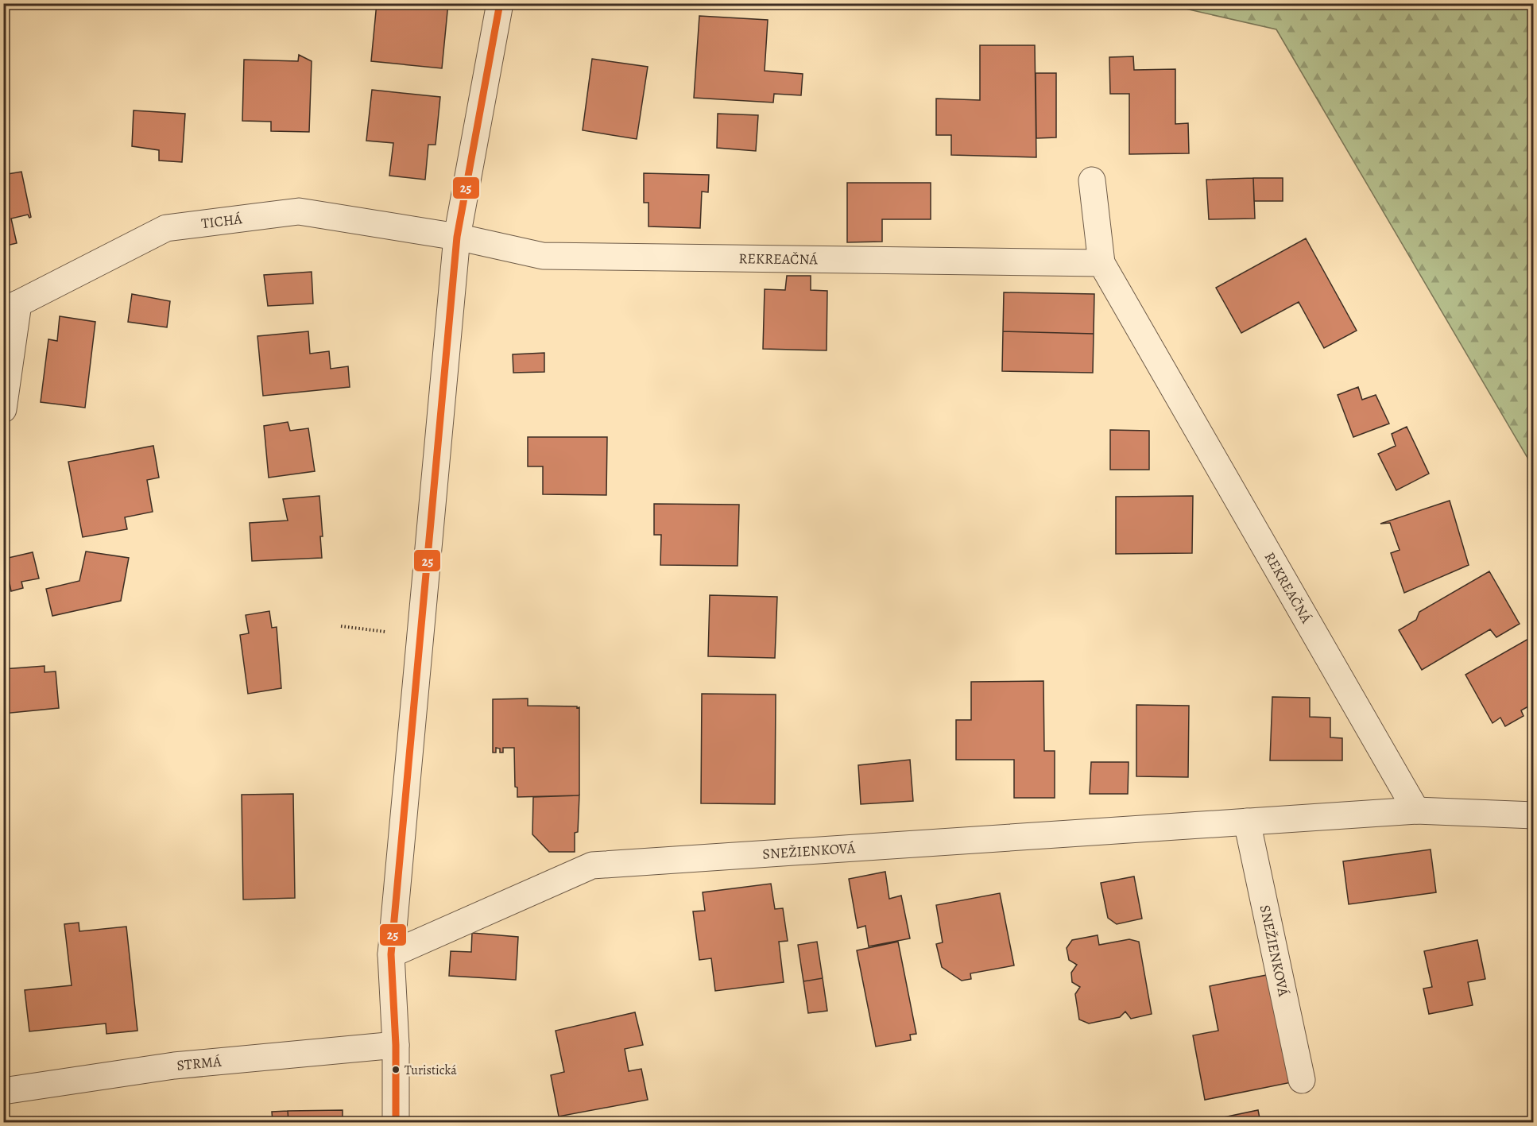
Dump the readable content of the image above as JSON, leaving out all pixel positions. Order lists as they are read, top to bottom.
{
  "streets": {
    "street": [
      "TICHÁ",
      "REKREAČNÁ",
      "SNEŽIENKOVÁ",
      "STRMÁ"
    ]
  },
  "crossings": [
    ["TICHÁ", "REKREAČNÁ"],
    ["REKREAČNÁ", "SNEŽIENKOVÁ"]
  ],
  "places": ["Turistická"],
  "lines": ["transit line 25"]
}
